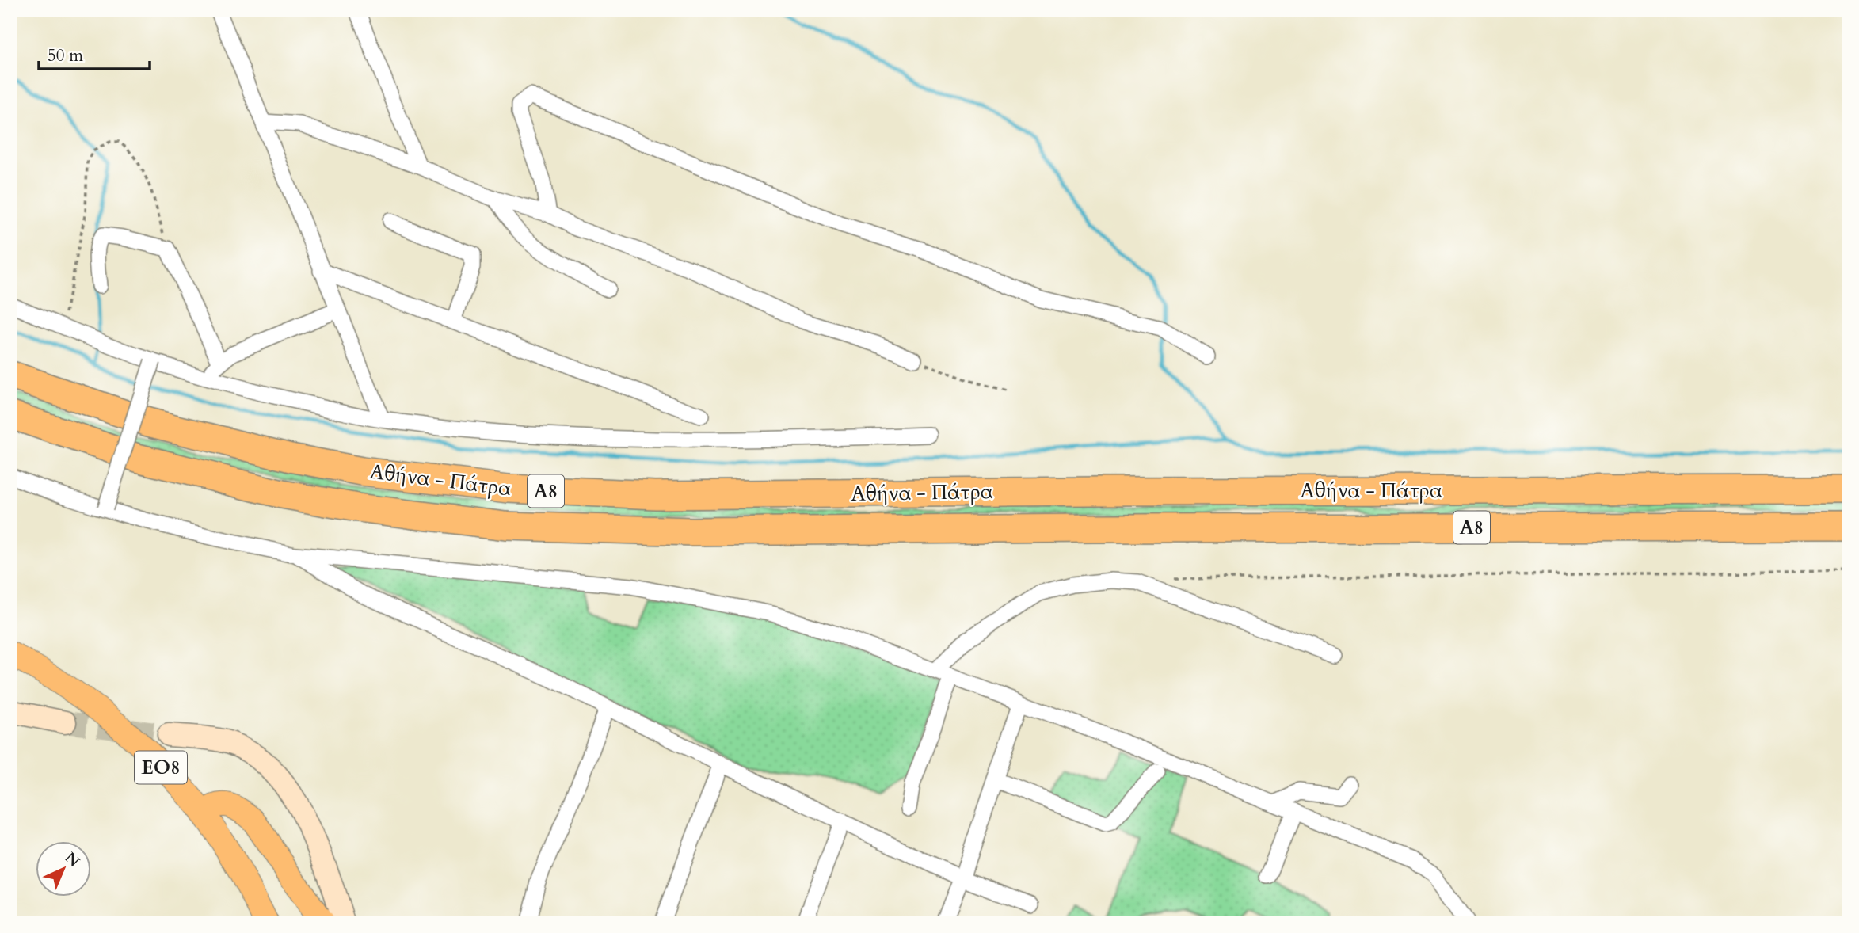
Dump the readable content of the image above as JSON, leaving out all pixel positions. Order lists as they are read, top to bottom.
{
  "streets": {
    "highway": ["Αθήνα - Πάτρα", "Α8"],
    "main road": ["ΕΟ8"]
  },
  "scale_bar": "50 m",
  "north": "top right"
}
